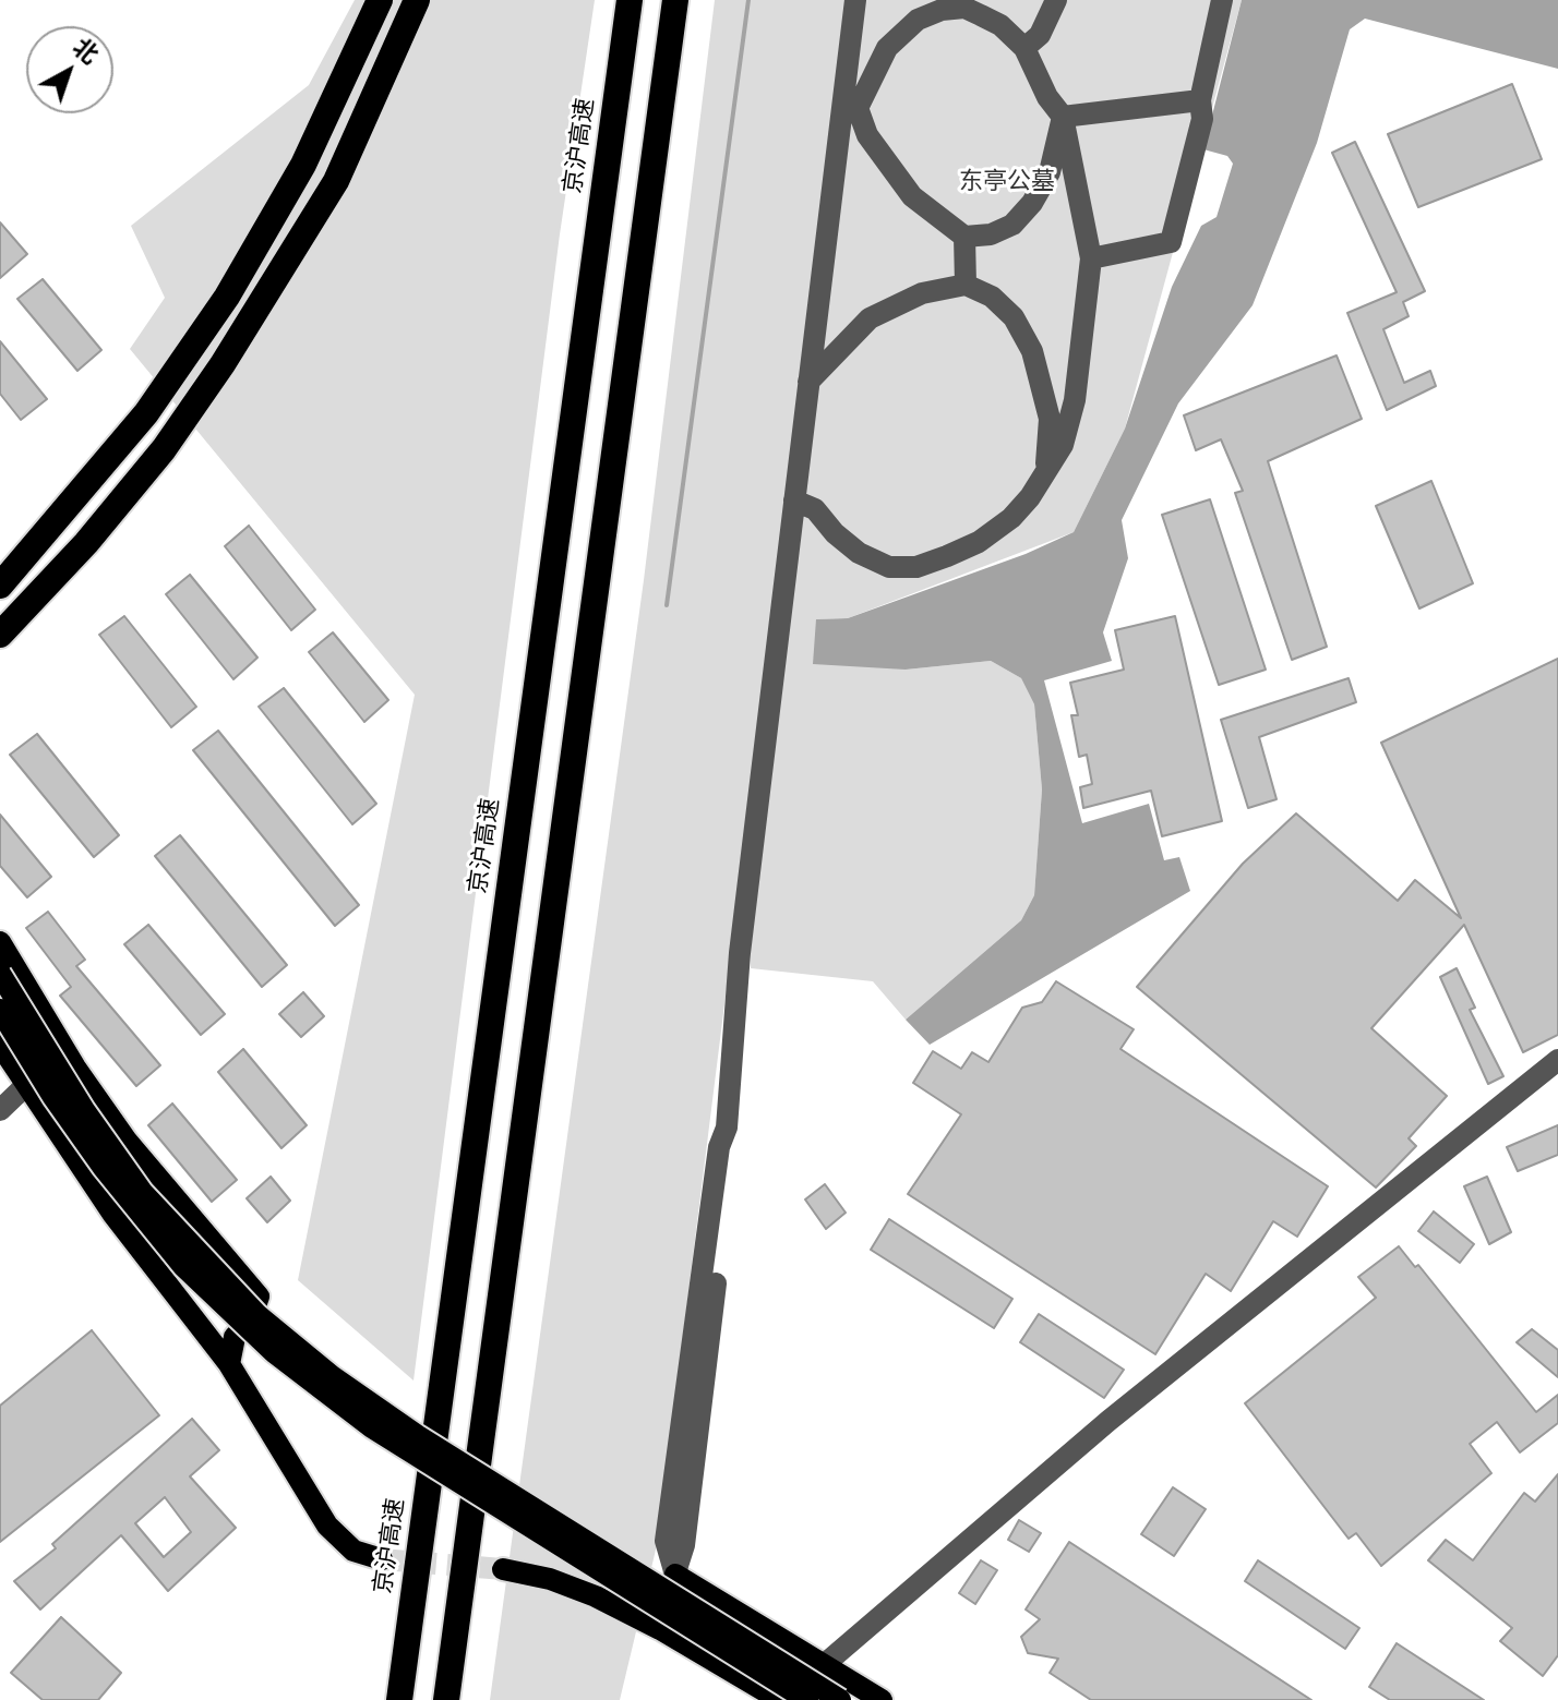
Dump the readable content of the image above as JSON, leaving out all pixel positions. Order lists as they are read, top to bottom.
{
  "streets": {
    "highway": ["京沪高速"]
  },
  "parks": ["东亭公墓"],
  "north": "top right"
}
